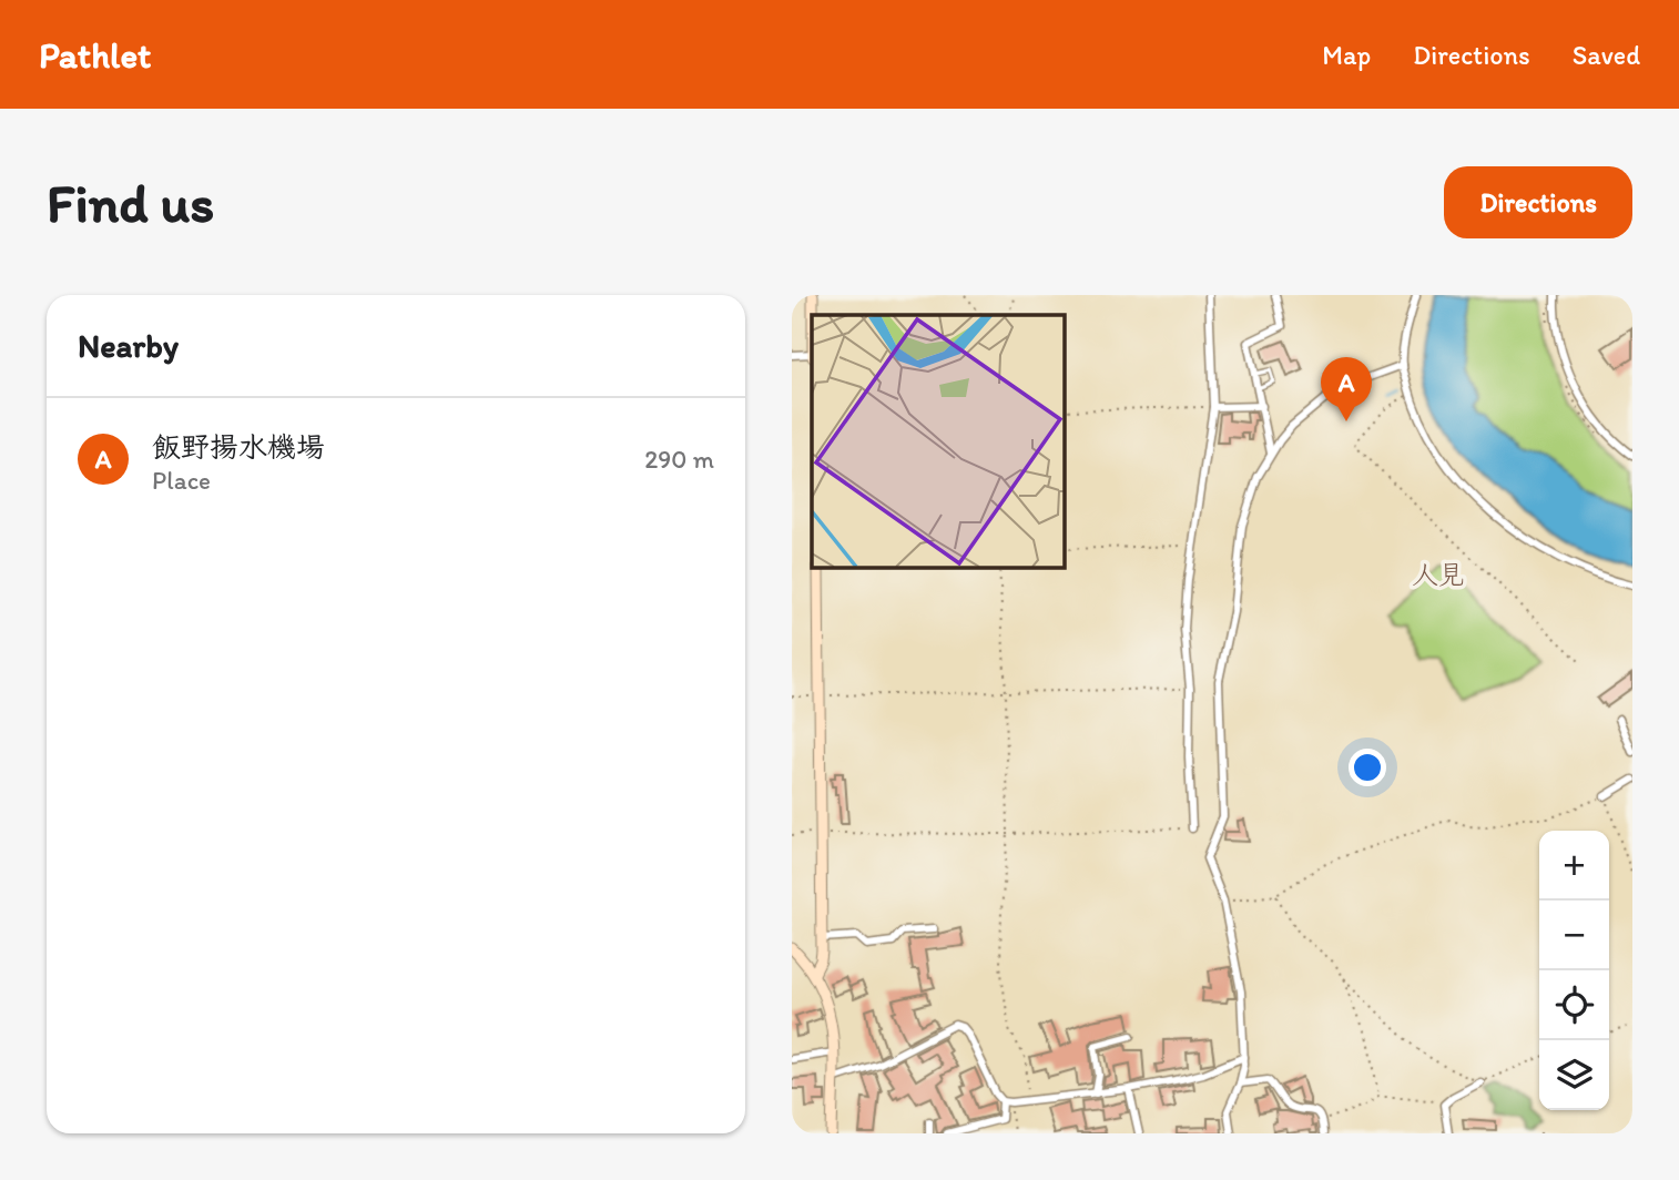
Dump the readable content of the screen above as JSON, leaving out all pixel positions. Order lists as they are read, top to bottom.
{
  "districts": ["人見"],
  "page": {
    "header": "Pathlet",
    "nav": ["Map", "Directions", "Saved"],
    "buttons": "Directions",
    "title": "Find us",
    "heading": "Nearby",
    "pins": "A",
    "list": [
      {
        "mark": "A",
        "name": "飯野揚水機場",
        "note": "Place",
        "value": "290 m"
      }
    ],
    "map_buttons": ["+", "−"]
  }
}
